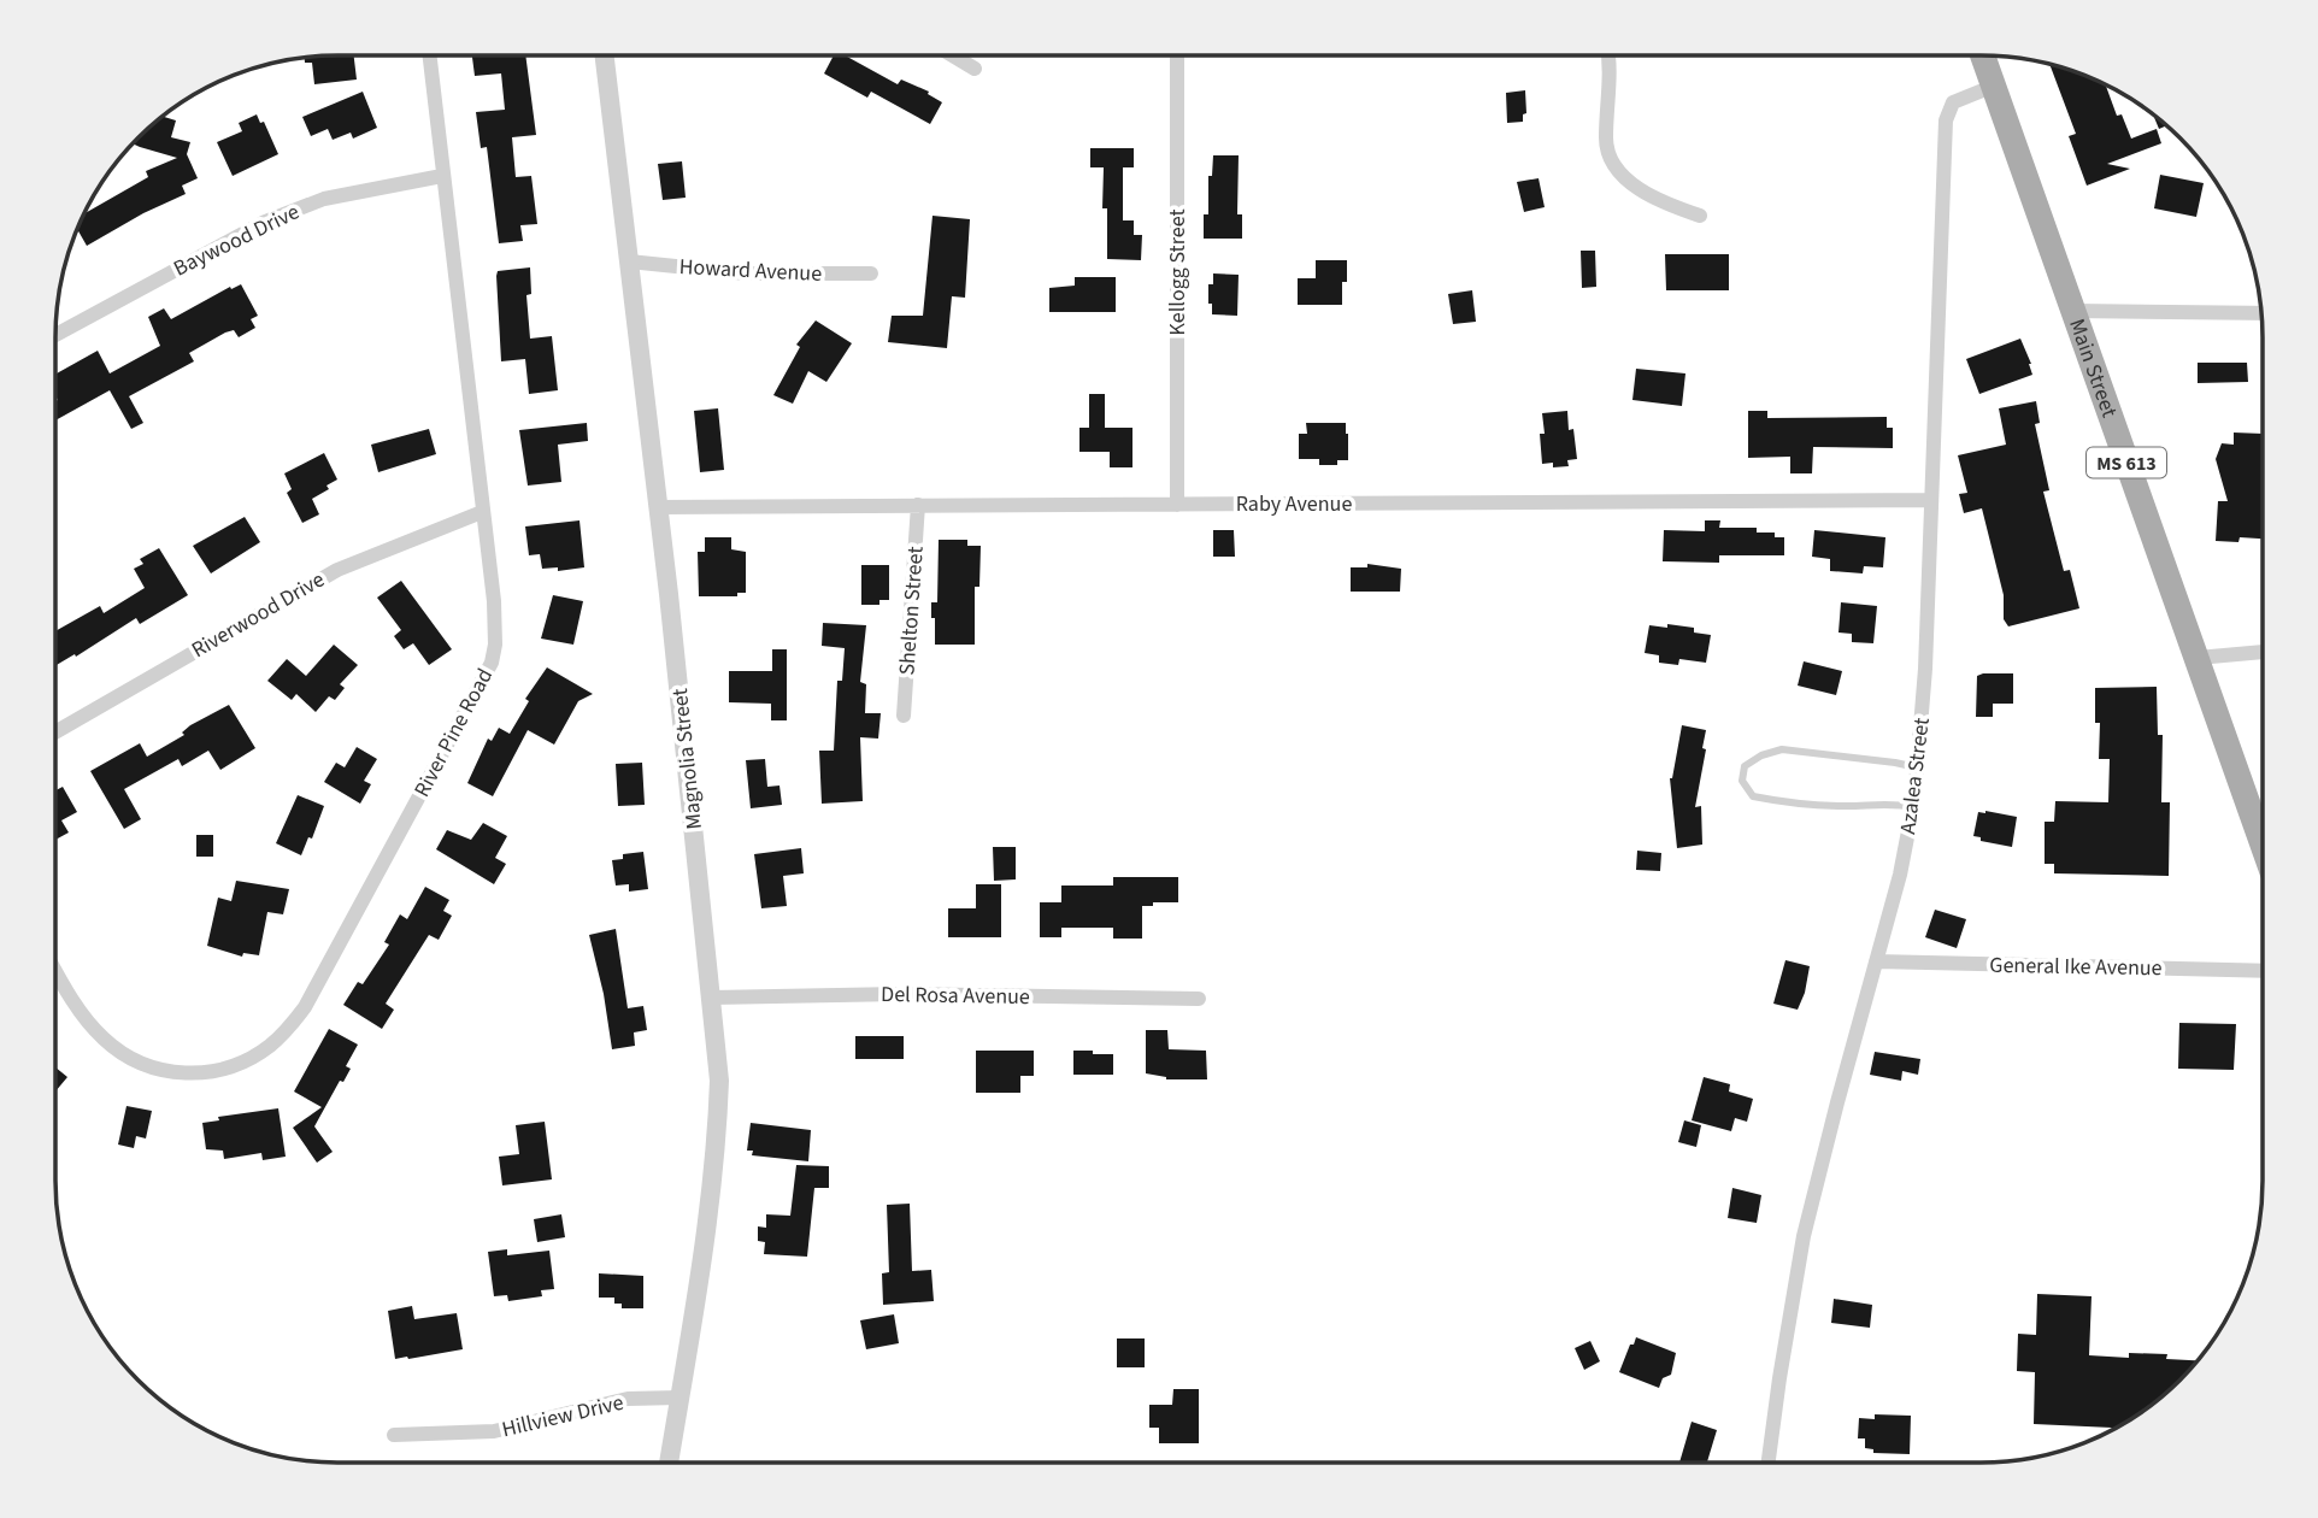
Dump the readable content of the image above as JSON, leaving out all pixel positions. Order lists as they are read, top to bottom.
{
  "streets": {
    "main road": ["Main Street", "MS 613"],
    "street": [
      "Baywood Drive",
      "Howard Avenue",
      "Kellogg Street",
      "Raby Avenue",
      "Shelton Street",
      "Riverwood Drive",
      "River Pine Road",
      "Magnolia Street",
      "Azalea Street",
      "General Ike Avenue",
      "Del Rosa Avenue",
      "Hillview Drive"
    ]
  },
  "crossings": [
    ["Baywood Drive", "River Pine Road"],
    ["Howard Avenue", "Magnolia Street"],
    ["Kellogg Street", "Raby Avenue"],
    ["Main Street", "Azalea Street"],
    ["Raby Avenue", "Shelton Street"],
    ["Raby Avenue", "Magnolia Street"],
    ["Raby Avenue", "Azalea Street"],
    ["Riverwood Drive", "River Pine Road"],
    ["Magnolia Street", "Del Rosa Avenue"],
    ["Magnolia Street", "Hillview Drive"],
    ["Azalea Street", "General Ike Avenue"]
  ]
}
